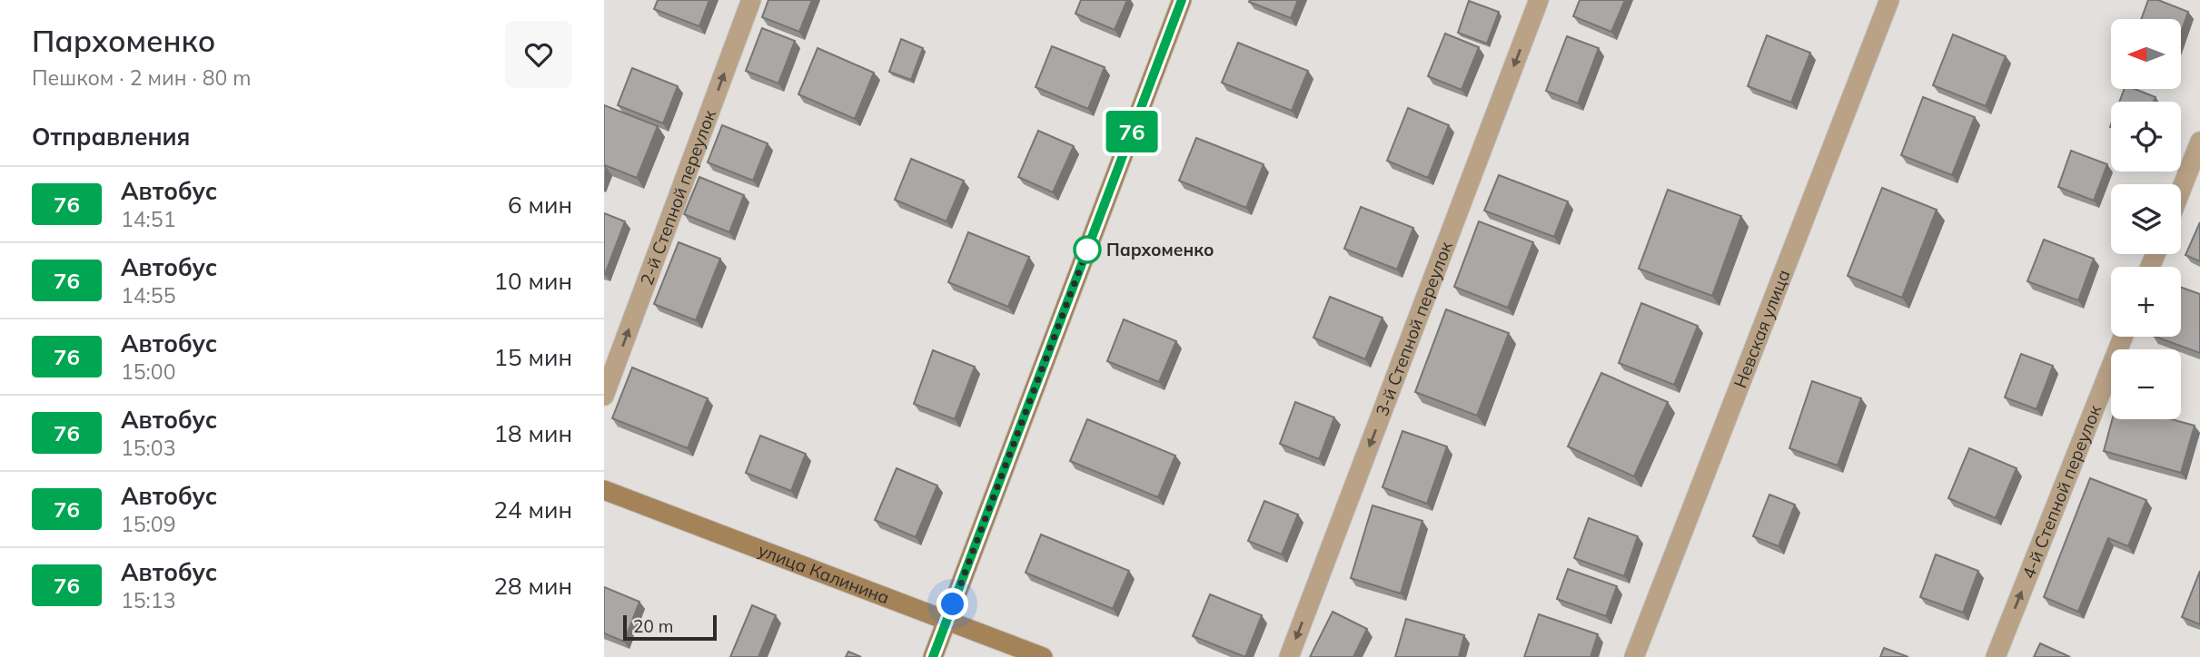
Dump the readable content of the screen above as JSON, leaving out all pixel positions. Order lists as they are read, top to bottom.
{
  "streets": {
    "street": [
      "2-й Степной переулок",
      "3-й Степной переулок",
      "Невская улица",
      "4-й Степной переулок",
      "улица Калинина"
    ]
  },
  "one_way": ["2-й Степной переулок", "3-й Степной переулок", "4-й Степной переулок"],
  "places": ["Пархоменко"],
  "lines": ["bus line 76"],
  "scale_bar": "20 m",
  "north": "left",
  "page": {
    "heading": [
      ["Пархоменко", "Пешком · 2 мин · 80 m"],
      "Отправления"
    ],
    "on_map": "76",
    "map_buttons": ["+", "−"],
    "list": [
      {
        "mark": "76",
        "name": "Автобус",
        "note": "14:51",
        "value": "6 мин"
      },
      {
        "mark": "76",
        "name": "Автобус",
        "note": "14:55",
        "value": "10 мин"
      },
      {
        "mark": "76",
        "name": "Автобус",
        "note": "15:00",
        "value": "15 мин"
      },
      {
        "mark": "76",
        "name": "Автобус",
        "note": "15:03",
        "value": "18 мин"
      },
      {
        "mark": "76",
        "name": "Автобус",
        "note": "15:09",
        "value": "24 мин"
      },
      {
        "mark": "76",
        "name": "Автобус",
        "note": "15:13",
        "value": "28 мин"
      }
    ],
    "scale": "20 m"
  }
}
